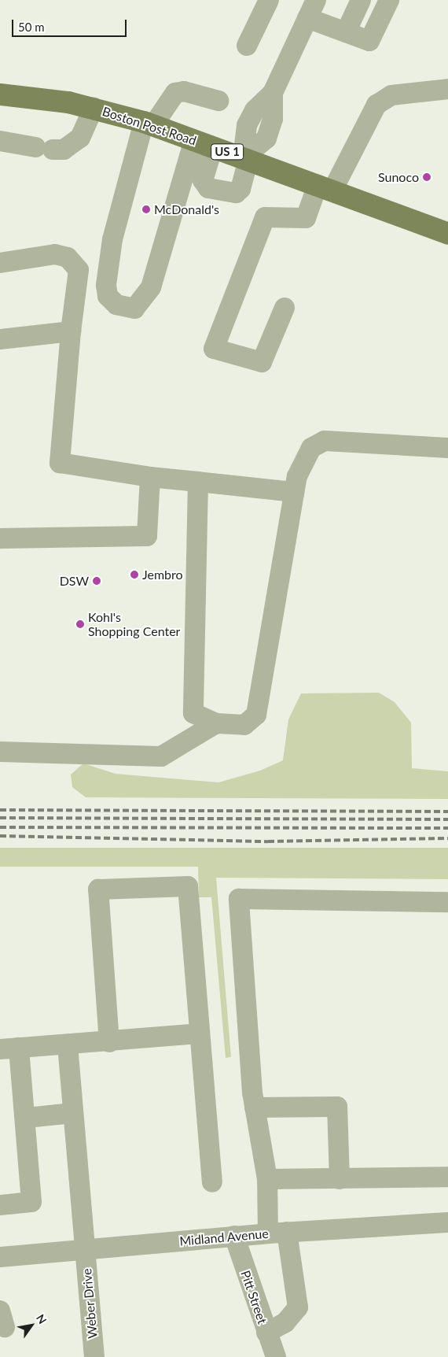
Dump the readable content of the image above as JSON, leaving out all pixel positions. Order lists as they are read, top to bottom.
{
  "streets": {
    "main road": ["Boston Post Road", "US 1"],
    "street": ["Midland Avenue", "Pitt Street", "Weber Drive"]
  },
  "crossings": [
    ["Midland Avenue", "Pitt Street"],
    ["Midland Avenue", "Weber Drive"]
  ],
  "places": [
    "Sunoco",
    "McDonald's",
    "Jembro",
    "DSW",
    "Kohl's Shopping Center"
  ],
  "scale_bar": "50 m",
  "north": "top right"
}
